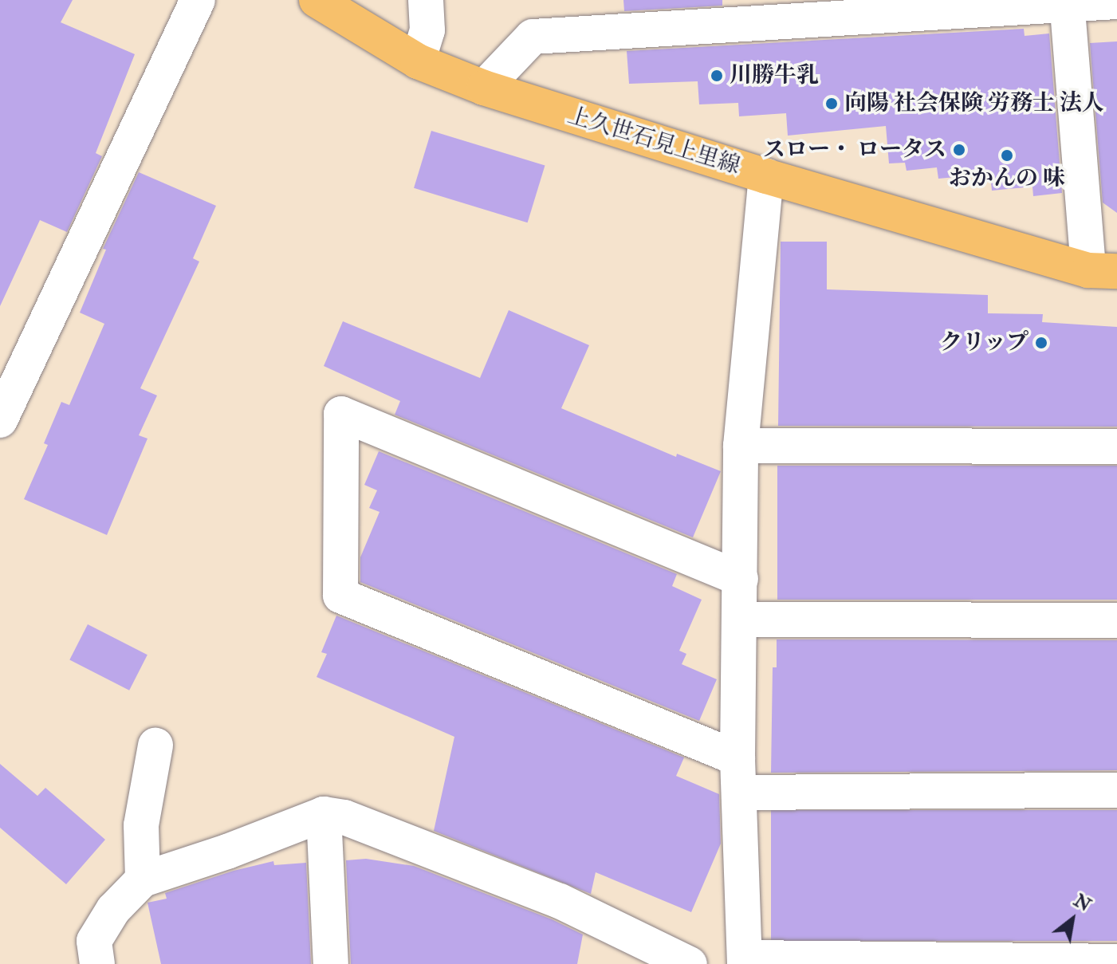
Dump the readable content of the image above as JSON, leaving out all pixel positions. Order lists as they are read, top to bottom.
{
  "streets": {
    "main road": ["上久世石見上里線"]
  },
  "places": [
    "川勝牛乳",
    "向陽 社会保険 労務士 法人",
    "スロー・ ロータス",
    "おかんの 味",
    "クリップ"
  ],
  "north": "top right"
}
